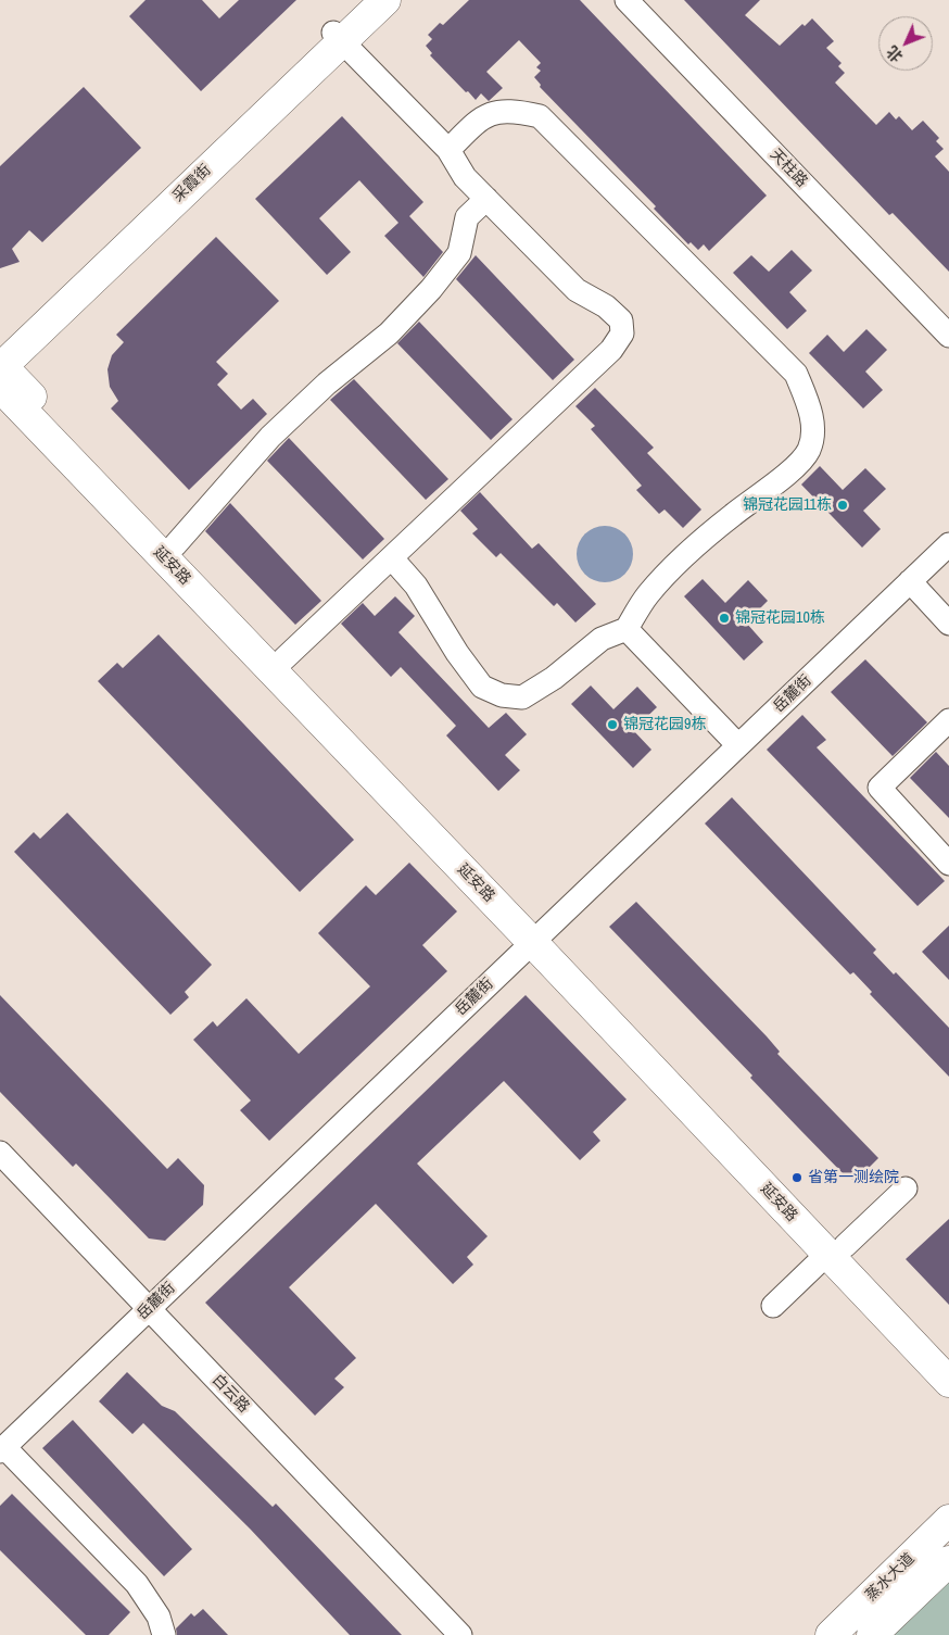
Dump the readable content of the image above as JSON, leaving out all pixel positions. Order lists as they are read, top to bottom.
{
  "streets": {
    "main road": ["采霞街", "延安路", "蒸水大道"],
    "street": ["天柱路", "岳麓街", "白云路"]
  },
  "crossings": [
    ["采霞街", "延安路"],
    ["延安路", "岳麓街"],
    ["岳麓街", "白云路"]
  ],
  "places": [
    "锦冠花园11栋",
    "锦冠花园10栋",
    "锦冠花园9栋",
    "省第一测绘院"
  ],
  "north": "bottom left"
}
